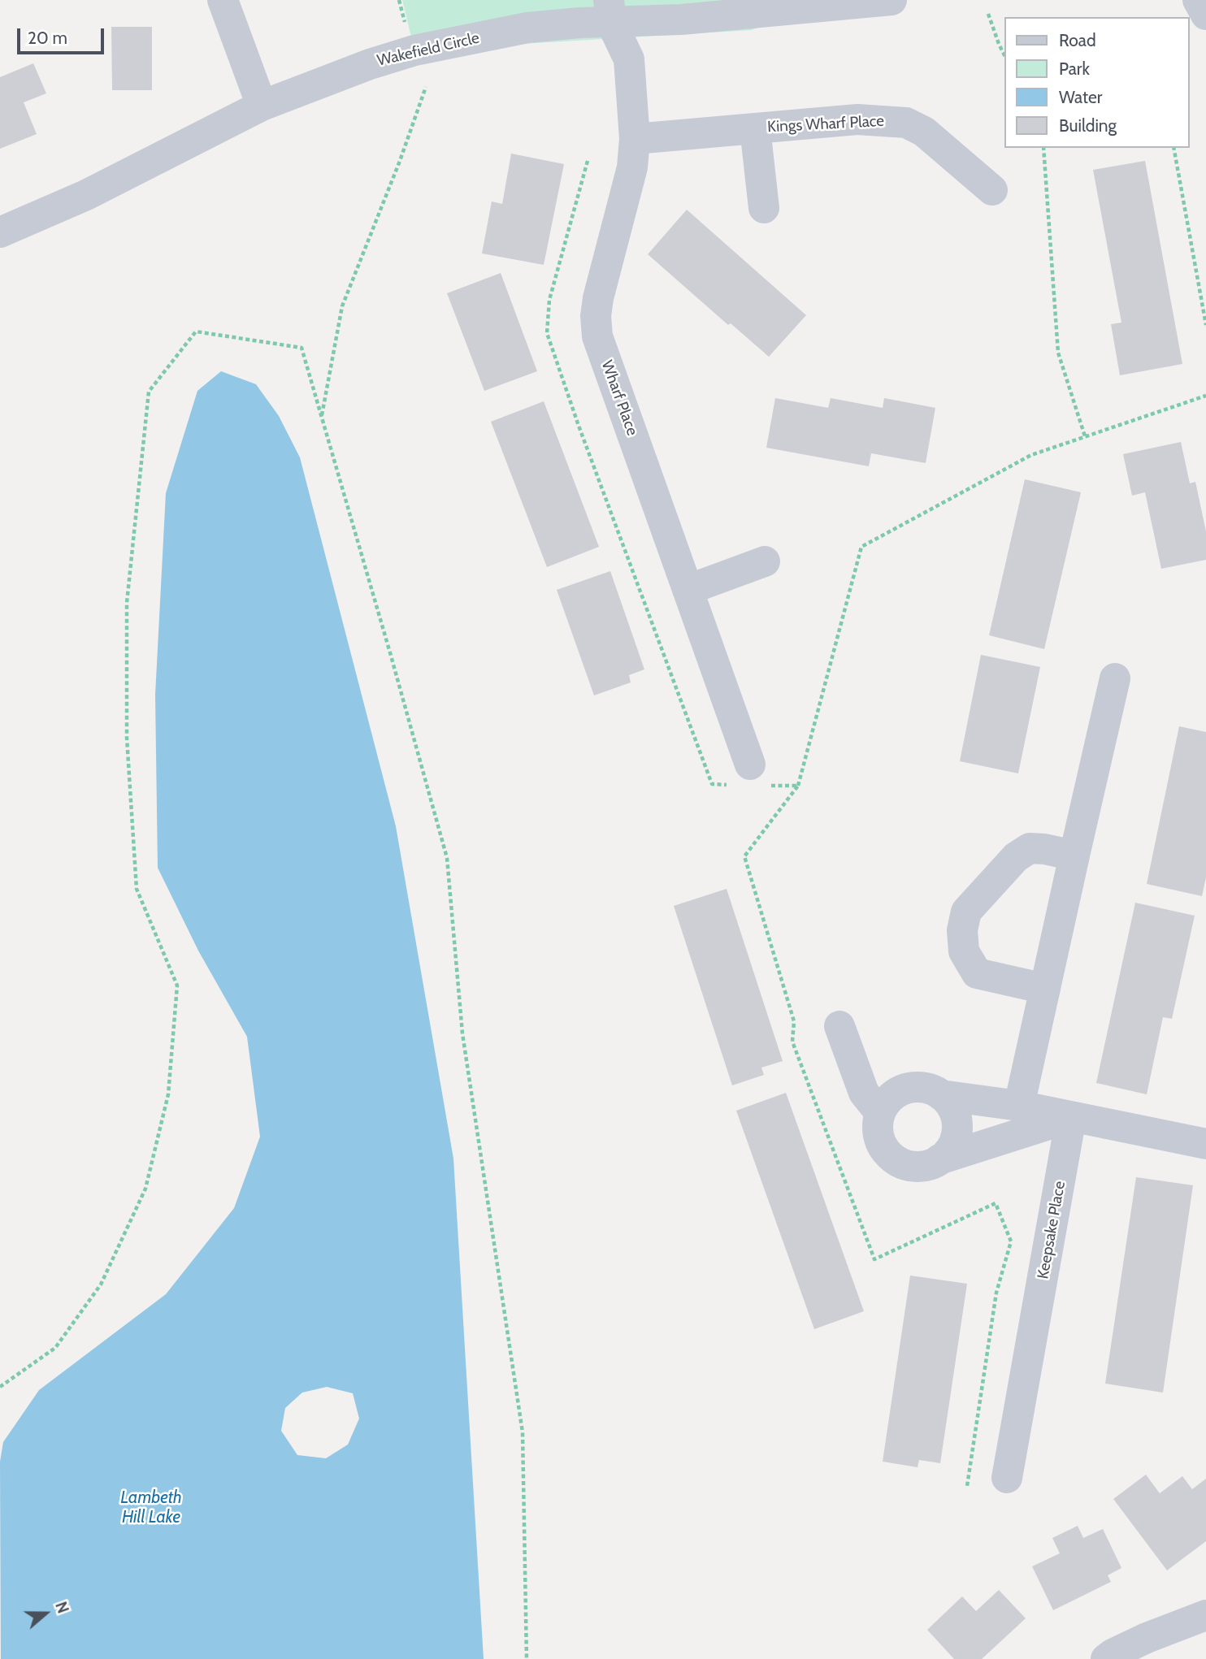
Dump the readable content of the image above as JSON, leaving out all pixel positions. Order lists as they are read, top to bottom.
{
  "streets": {
    "street": [
      "Wakefield Circle",
      "Kings Wharf Place",
      "Wharf Place",
      "Keepsake Place"
    ]
  },
  "crossings": [
    ["Wakefield Circle", "Wharf Place"],
    ["Kings Wharf Place", "Wharf Place"]
  ],
  "water": ["Lambeth Hill Lake"],
  "legend": [
    "Road",
    "Park",
    "Water",
    "Building"
  ],
  "scale_bar": "20 m",
  "north": "right"
}
